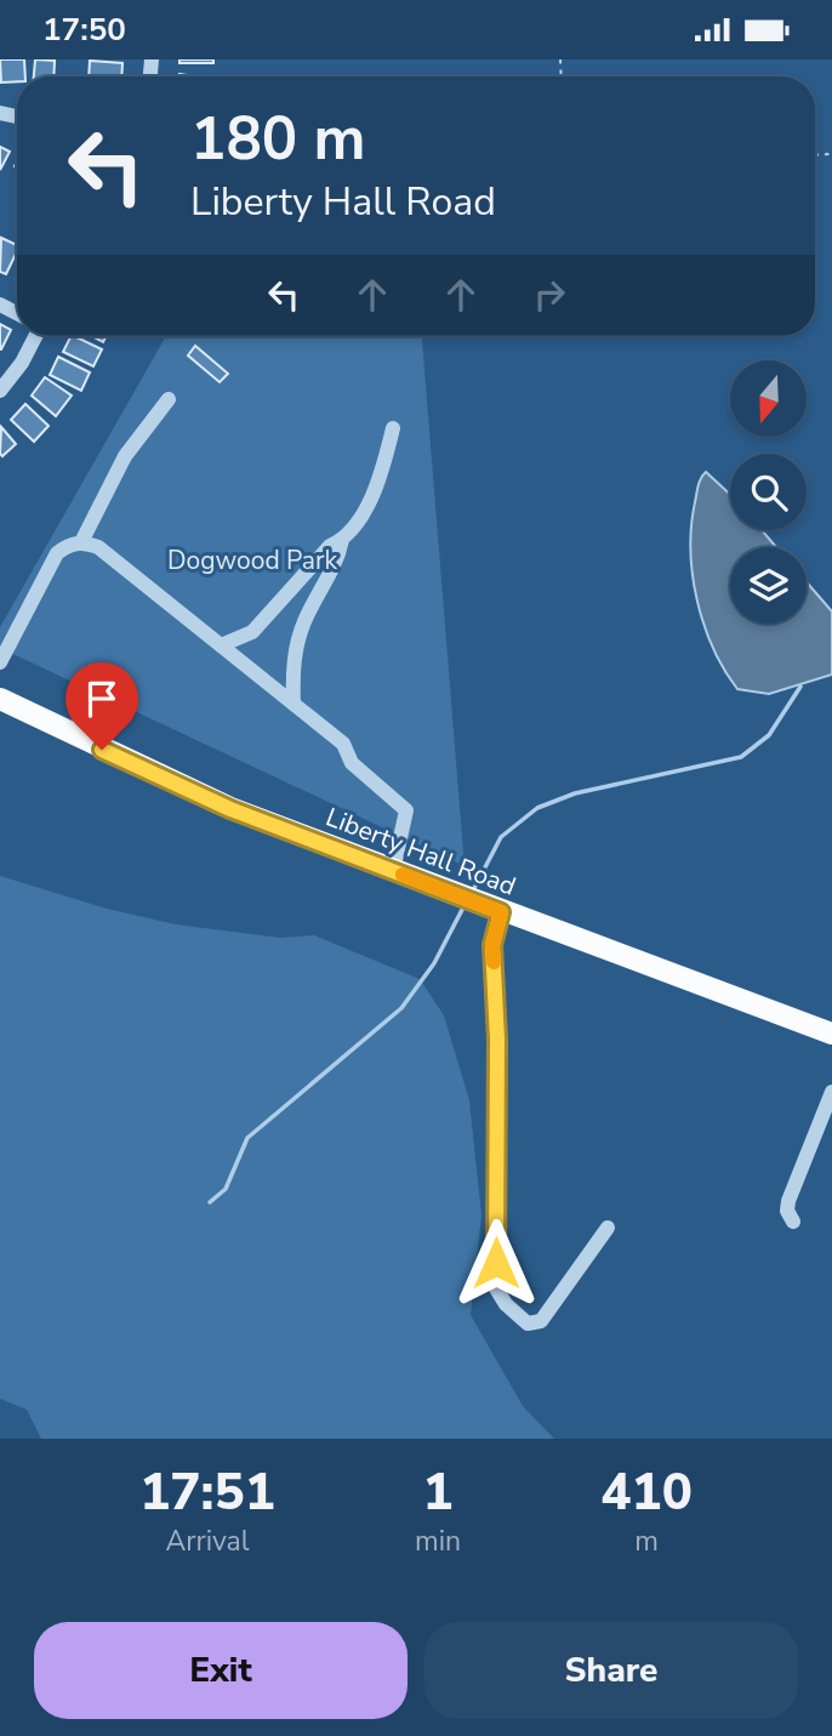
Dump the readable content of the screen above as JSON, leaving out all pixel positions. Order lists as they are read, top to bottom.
{
  "streets": {
    "main road": ["Liberty Hall Road"]
  },
  "parks": ["Dogwood Park"],
  "north": "bottom",
  "page": {
    "status": "17:50",
    "turn": ["180 m", "Liberty Hall Road"],
    "eta": [
      "17:51",
      "Arrival",
      "1",
      "min",
      "410",
      "m"
    ],
    "buttons": ["Exit", "Share"]
  }
}
